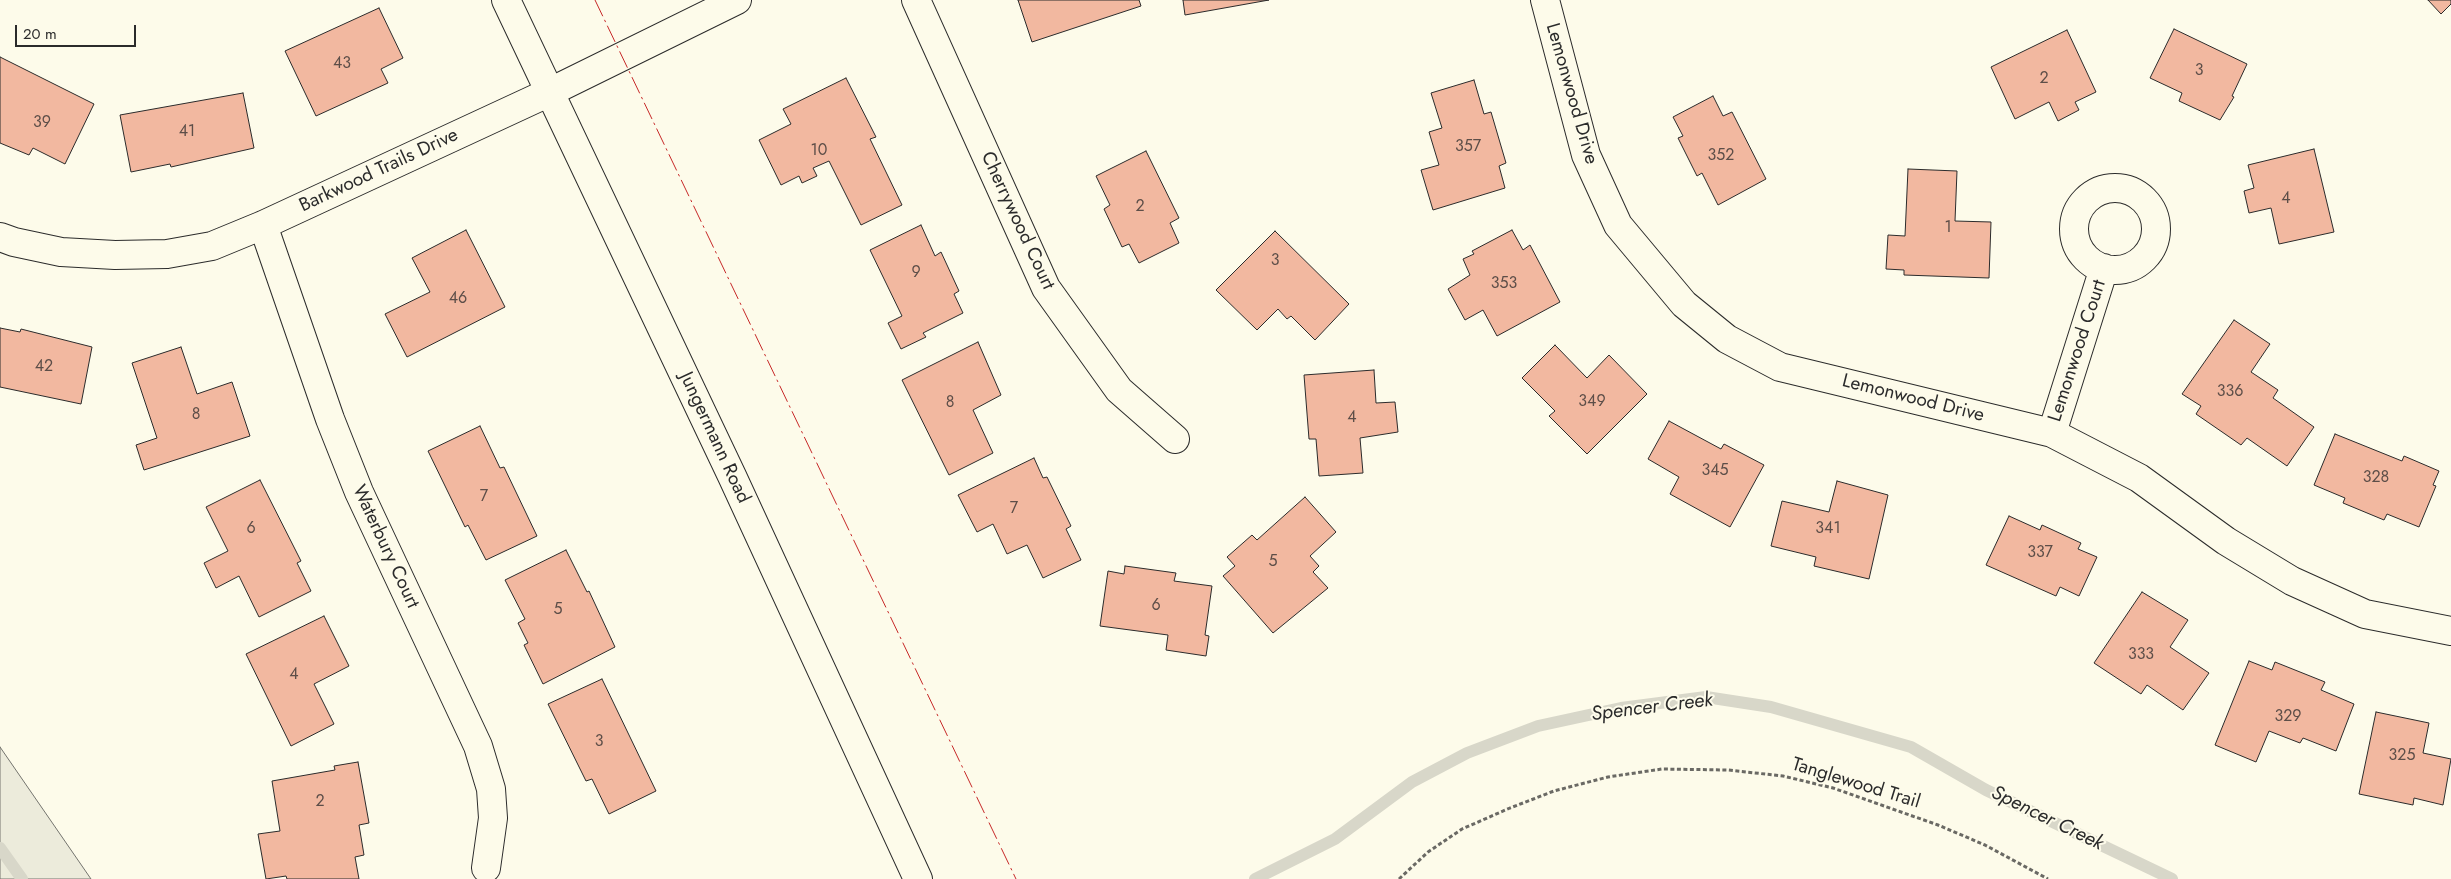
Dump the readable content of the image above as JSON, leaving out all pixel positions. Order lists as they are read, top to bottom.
{
  "streets": {
    "street": [
      "Lemonwood Drive",
      "Barkwood Trails Drive",
      "Cherrywood Court",
      "Lemonwood Court",
      "Jungermann Road",
      "Waterbury Court"
    ],
    "path": ["Tanglewood Trail"]
  },
  "crossings": [
    ["Lemonwood Drive", "Lemonwood Court"],
    ["Barkwood Trails Drive", "Jungermann Road"],
    ["Barkwood Trails Drive", "Waterbury Court"]
  ],
  "water": ["Spencer Creek"],
  "house_numbers": [
    "43",
    "3",
    "2",
    "39",
    "41",
    "357",
    "10",
    "352",
    "4",
    "2",
    "1",
    "3",
    "9",
    "353",
    "46",
    "42",
    "336",
    "349",
    "8",
    "8",
    "4",
    "345",
    "328",
    "7",
    "7",
    "6",
    "341",
    "337",
    "5",
    "6",
    "5",
    "333",
    "4",
    "329",
    "3",
    "325",
    "2"
  ],
  "scale_bar": "20 m"
}
